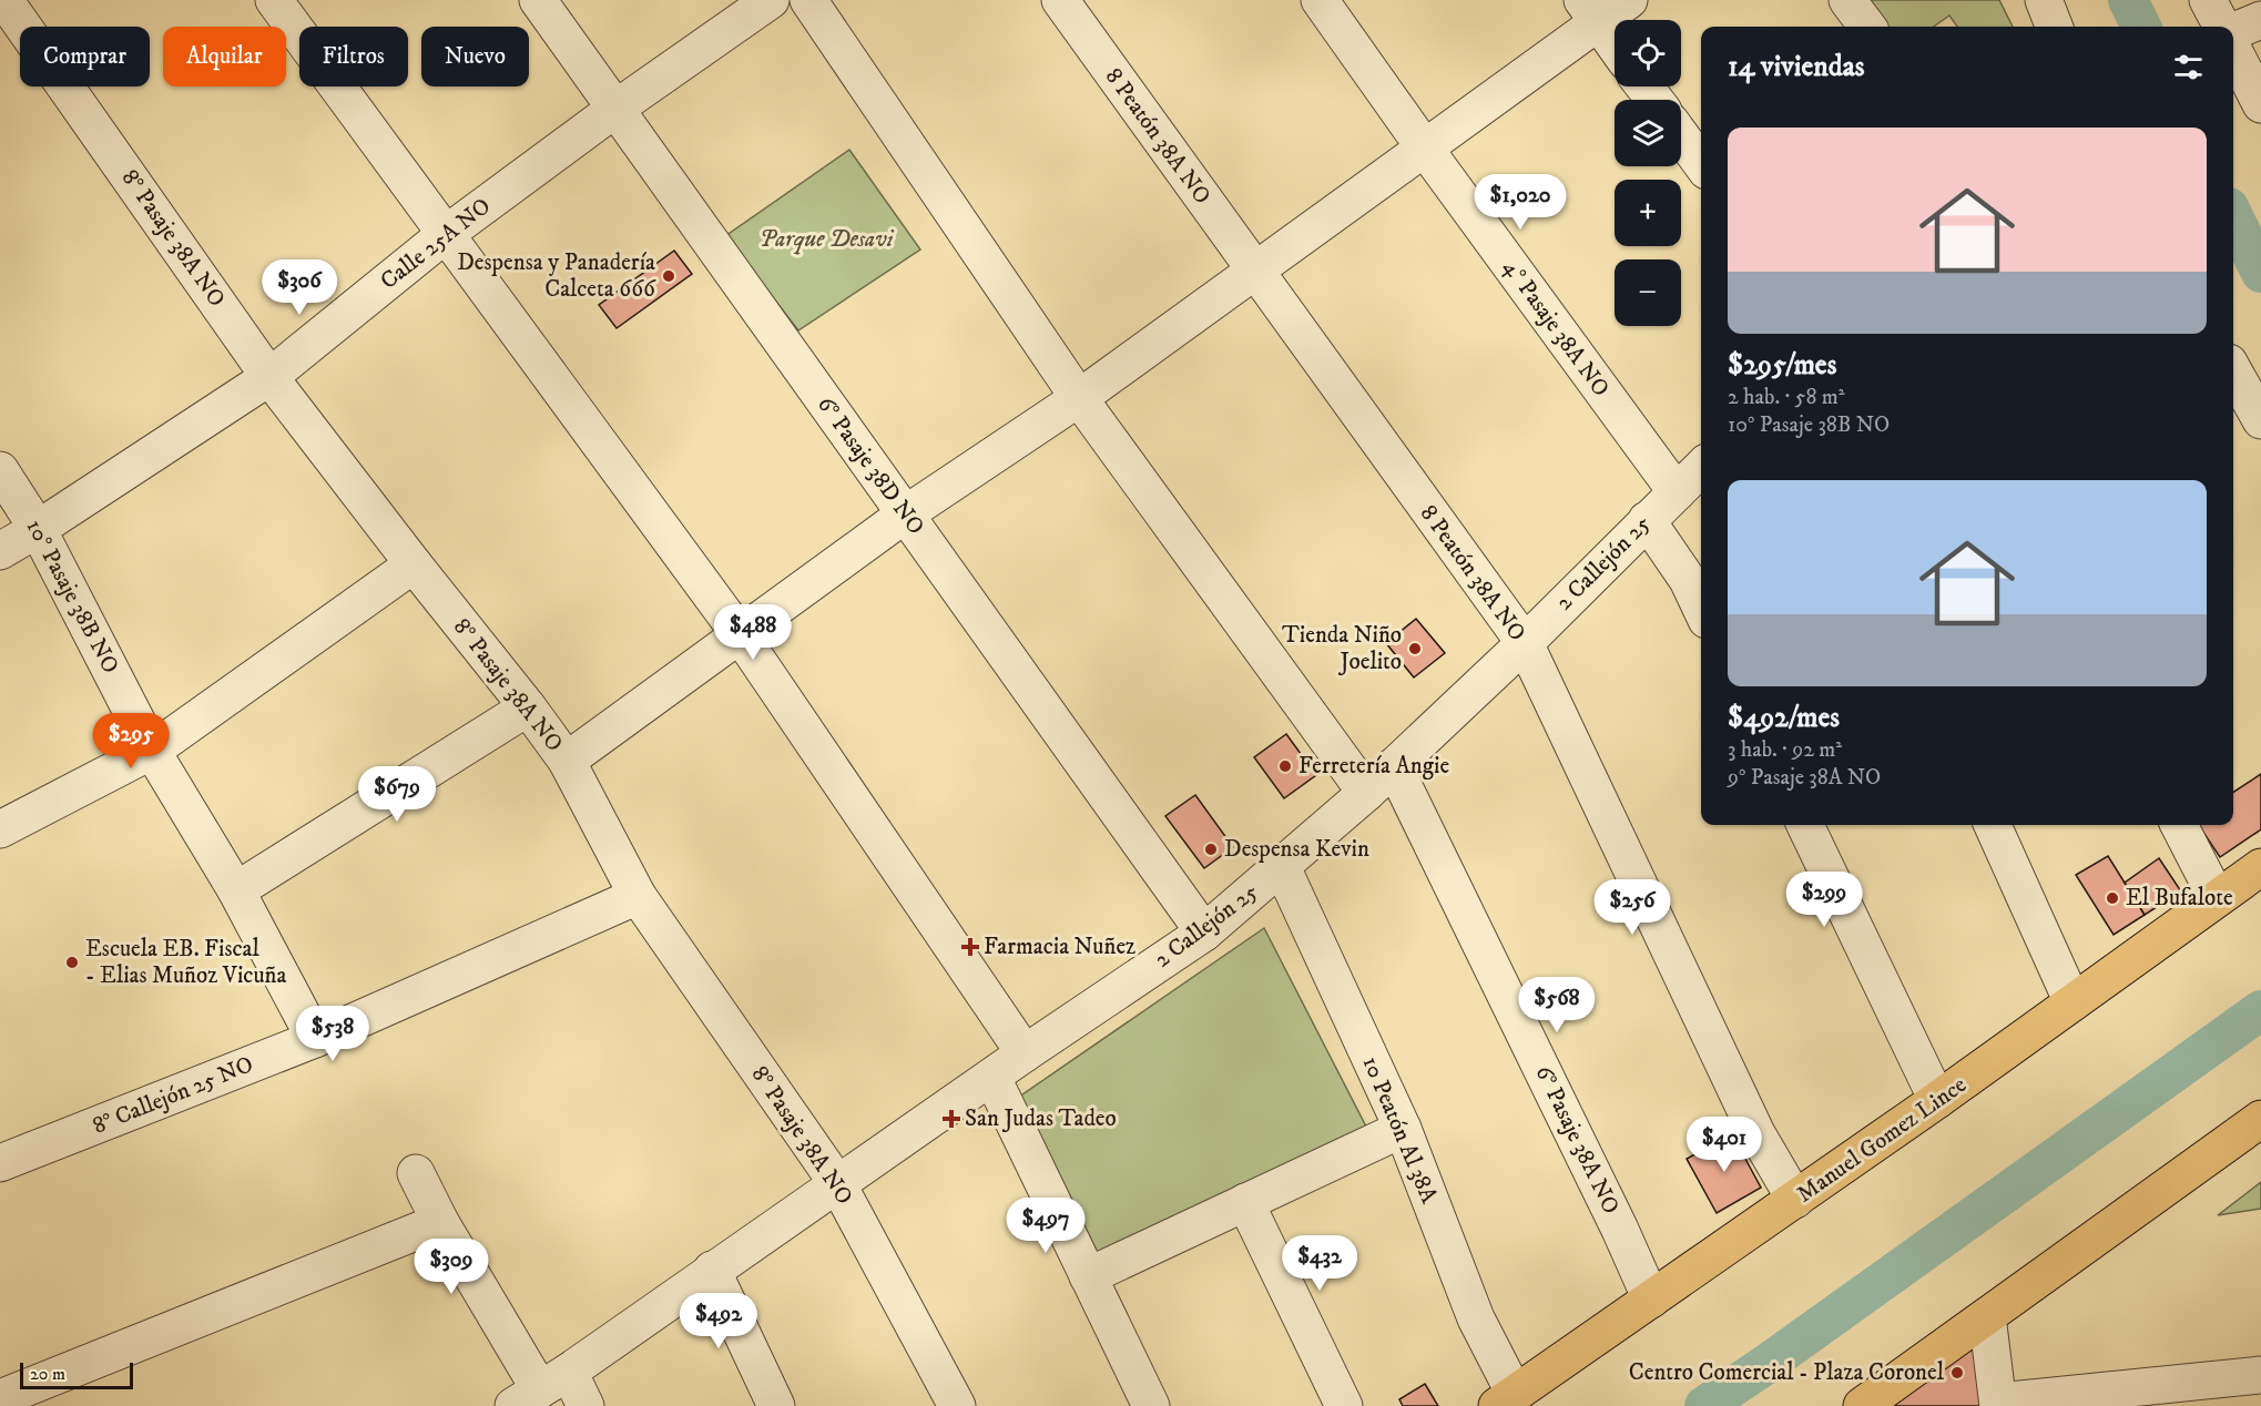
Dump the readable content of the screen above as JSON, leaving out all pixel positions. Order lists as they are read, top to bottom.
{
  "streets": {
    "main road": ["Manuel Gomez Lince"],
    "street": [
      "8 Peatón 38A NO",
      "8° Pasaje 38A NO",
      "Calle 25A NO",
      "4° Pasaje 38A NO",
      "6° Pasaje 38D NO",
      "2 Callejón 25",
      "10° Pasaje 38B NO",
      "8° Callejón 25 NO",
      "10 Peatón Al 38A",
      "6° Pasaje 38A NO"
    ]
  },
  "crossings": [
    ["8 Peatón 38A NO", "2 Callejón 25"],
    ["8 Peatón 38A NO", "Manuel Gomez Lince"],
    ["8° Pasaje 38A NO", "Calle 25A NO"],
    ["8° Pasaje 38A NO", "2 Callejón 25"],
    ["8° Pasaje 38A NO", "8° Callejón 25 NO"],
    ["Calle 25A NO", "6° Pasaje 38D NO"],
    ["Calle 25A NO", "10° Pasaje 38B NO"],
    ["4° Pasaje 38A NO", "2 Callejón 25"],
    ["6° Pasaje 38D NO", "2 Callejón 25"],
    ["2 Callejón 25", "10 Peatón Al 38A"],
    ["2 Callejón 25", "6° Pasaje 38A NO"],
    ["10° Pasaje 38B NO", "8° Callejón 25 NO"],
    ["10 Peatón Al 38A", "Manuel Gomez Lince"],
    ["6° Pasaje 38A NO", "Manuel Gomez Lince"]
  ],
  "parks": ["Parque Desavi"],
  "places": {
    "other": [
      "Despensa y Panadería Calceta 666",
      "Tienda Niño Joelito",
      "Ferretería Angie",
      "Despensa Kevin",
      "El Bufalote",
      "Escuela EB. Fiscal - Elias Muñoz Vicuña",
      "Centro Comercial - Plaza Coronel"
    ],
    "health": ["Farmacia Nuñez", "San Judas Tadeo"]
  },
  "scale_bar": "20 m",
  "page": {
    "map_buttons": ["+", "−"],
    "chip": [
      "Comprar",
      "Alquilar",
      "Filtros",
      "Nuevo"
    ],
    "heading": "14 viviendas",
    "list": [
      {
        "name": "$295/mes",
        "note": "2 hab. · 58 m² · 10° Pasaje 38B NO"
      },
      {
        "name": "$492/mes",
        "note": "3 hab. · 92 m² · 9° Pasaje 38A NO"
      }
    ],
    "price": [
      "$1,020",
      "$306",
      "$488",
      "$295",
      "$679",
      "$299",
      "$256",
      "$568",
      "$538",
      "$401",
      "$497",
      "$432",
      "$309",
      "$492"
    ],
    "scale": "20 m"
  }
}
